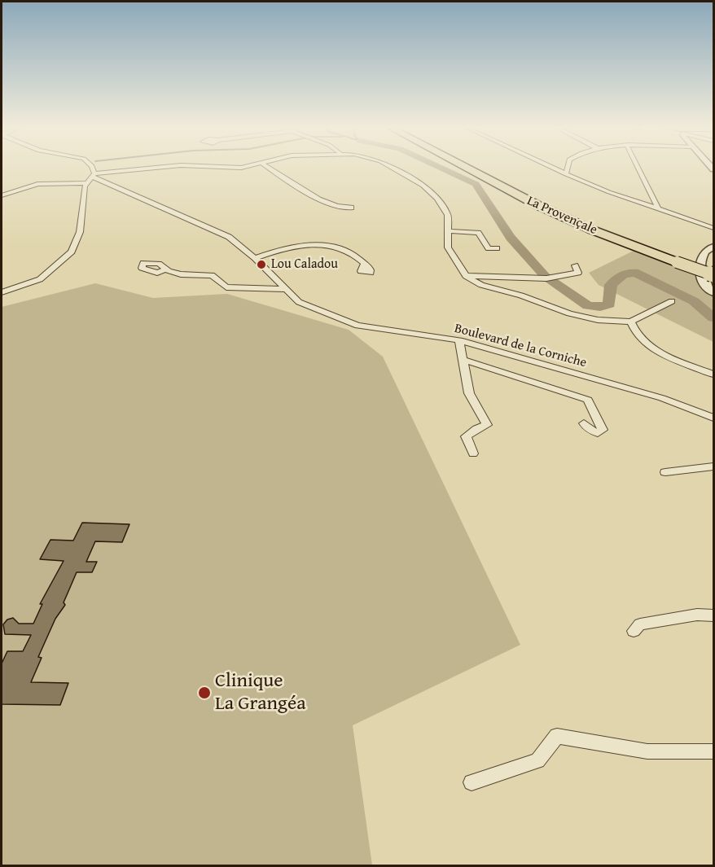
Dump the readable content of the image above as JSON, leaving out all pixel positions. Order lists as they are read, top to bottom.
{
  "streets": {
    "highway": ["La Provençale"],
    "street": ["Boulevard de la Corniche"]
  },
  "places": ["Lou Caladou", "Clinique La Grangéa"]
}
